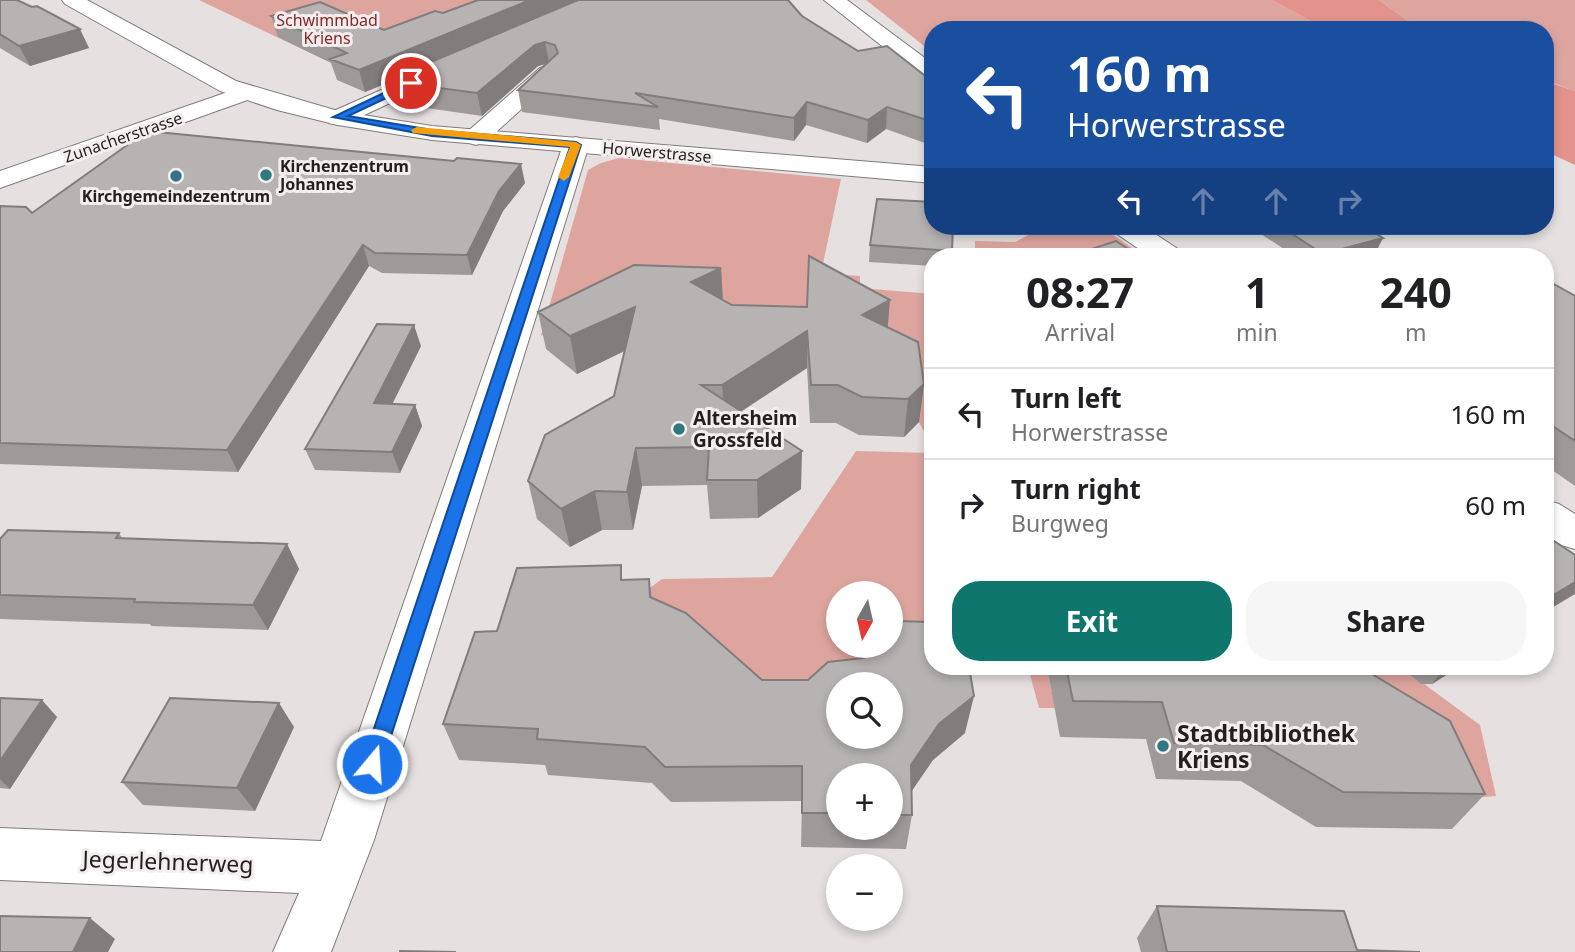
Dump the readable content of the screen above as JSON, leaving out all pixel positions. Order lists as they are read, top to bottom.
{
  "streets": {
    "street": ["Zunacherstrasse", "Horwerstrasse", "Jegerlehnerweg"]
  },
  "crossings": [
    ["Zunacherstrasse", "Horwerstrasse"]
  ],
  "parks": ["Schwimmbad Kriens"],
  "places": [
    "Kirchenzentrum Johannes",
    "Kirchgemeindezentrum",
    "Altersheim Grossfeld",
    "Stadtbibliothek Kriens"
  ],
  "north": "bottom",
  "page": {
    "turn": ["160 m", "Horwerstrasse"],
    "eta": [
      "08:27",
      "Arrival",
      "1",
      "min",
      "240",
      "m"
    ],
    "list": [
      {
        "name": "Turn left",
        "note": "Horwerstrasse",
        "value": "160 m"
      },
      {
        "name": "Turn right",
        "note": "Burgweg",
        "value": "60 m"
      }
    ],
    "buttons": ["Exit", "Share"],
    "map_buttons": ["+", "−"]
  }
}
